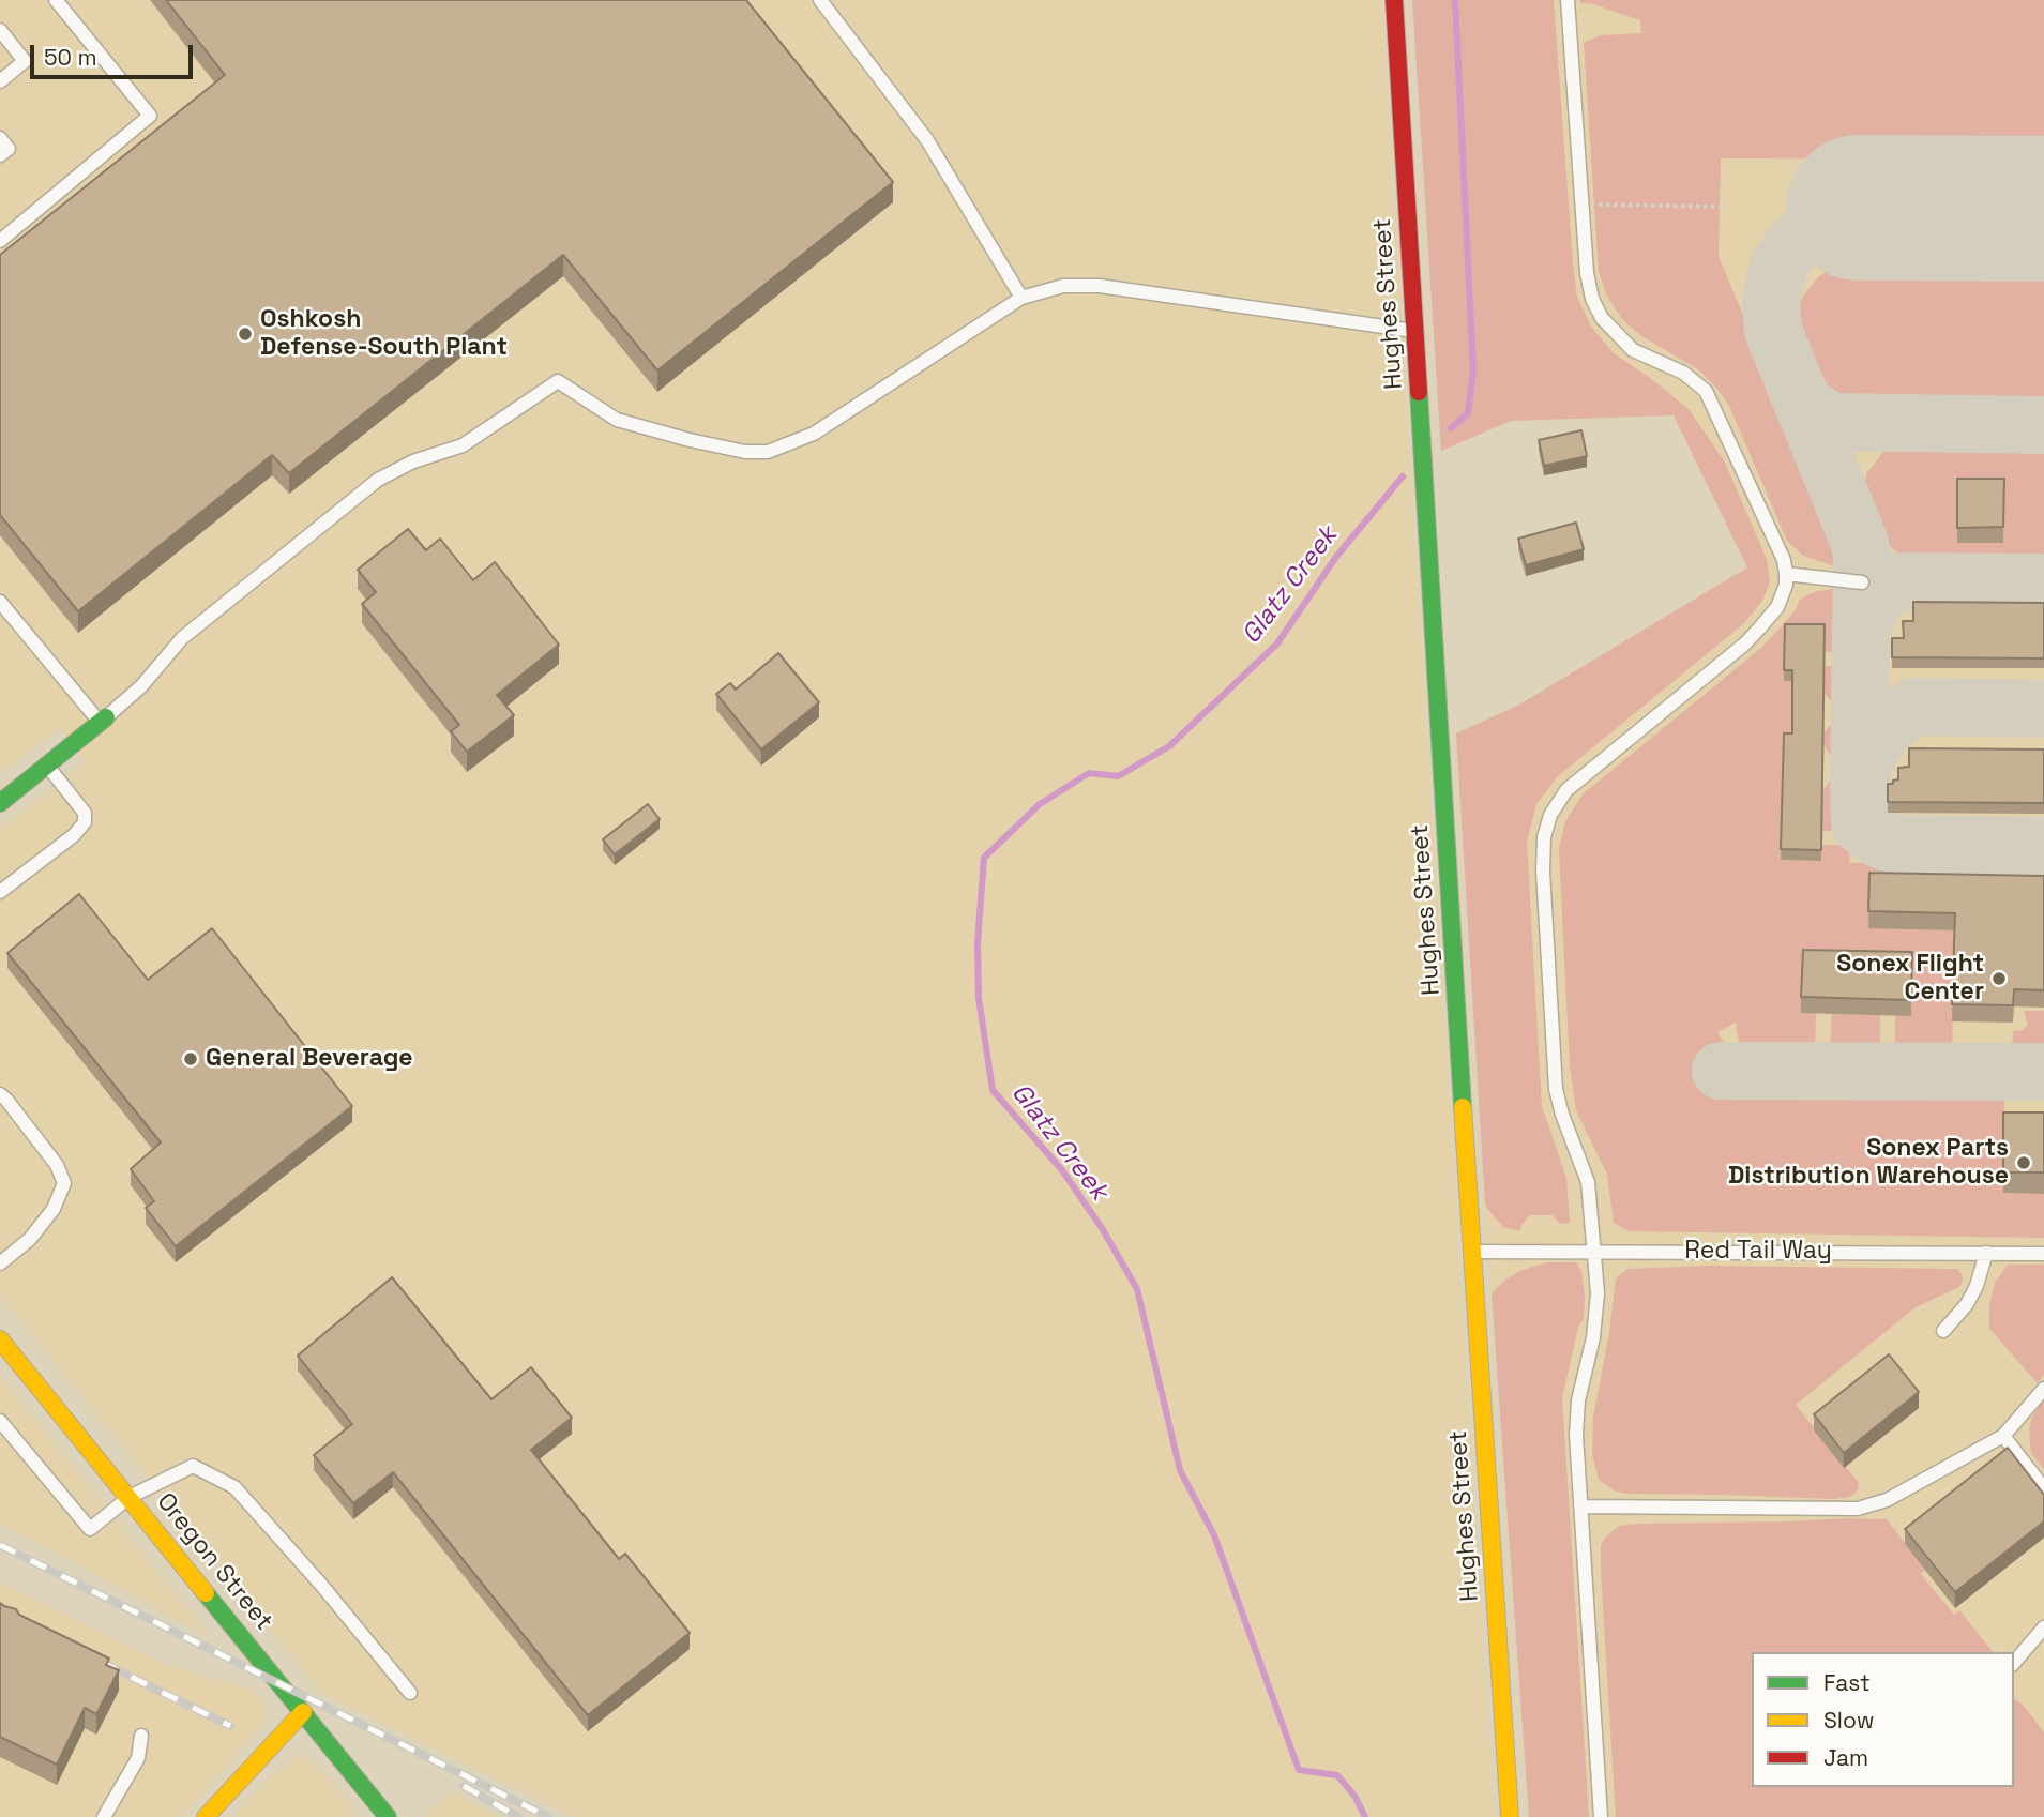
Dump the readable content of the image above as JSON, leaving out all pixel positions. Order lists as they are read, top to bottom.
{
  "streets": {
    "street": ["Hughes Street", "Oregon Street"],
    "lane": ["Red Tail Way"]
  },
  "crossings": [
    ["Hughes Street", "Red Tail Way"]
  ],
  "water": ["Glatz Creek"],
  "places": [
    "Oshkosh Defense-South Plant",
    "Sonex Flight Center",
    "General Beverage",
    "Sonex Parts Distribution Warehouse"
  ],
  "legend": ["Fast", "Slow", "Jam"],
  "scale_bar": "50 m"
}
